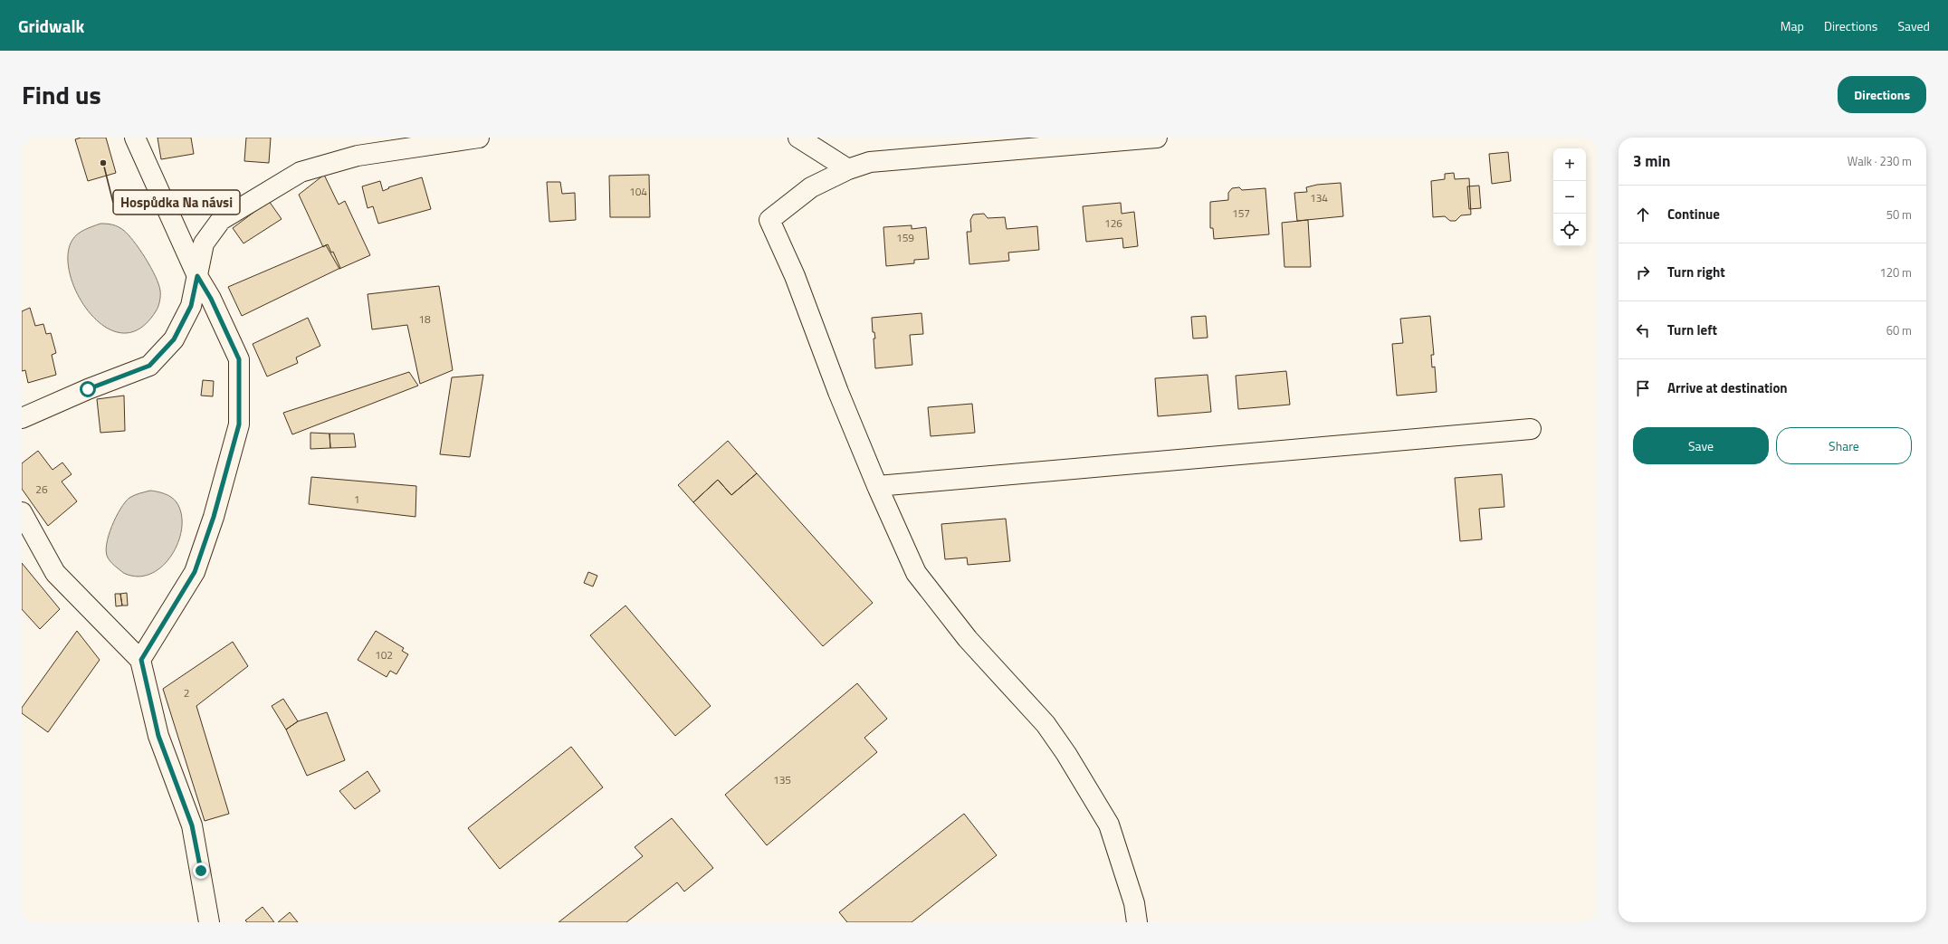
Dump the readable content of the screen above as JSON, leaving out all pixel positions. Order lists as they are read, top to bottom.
{
  "places": ["Hospůdka Na návsi"],
  "house_numbers": [
    "104",
    "134",
    "157",
    "126",
    "159",
    "18",
    "26",
    "1",
    "102",
    "2",
    "135"
  ],
  "page": {
    "header": "Gridwalk",
    "nav": ["Map", "Directions", "Saved"],
    "title": "Find us",
    "buttons": [
      "Directions",
      ["Save", "Share"]
    ],
    "heading": ["3 min", "Walk · 230 m"],
    "map_buttons": ["+", "−"],
    "list": [
      ["Continue", "50 m"],
      ["Turn right", "120 m"],
      ["Turn left", "60 m"],
      "Arrive at destination"
    ]
  }
}
